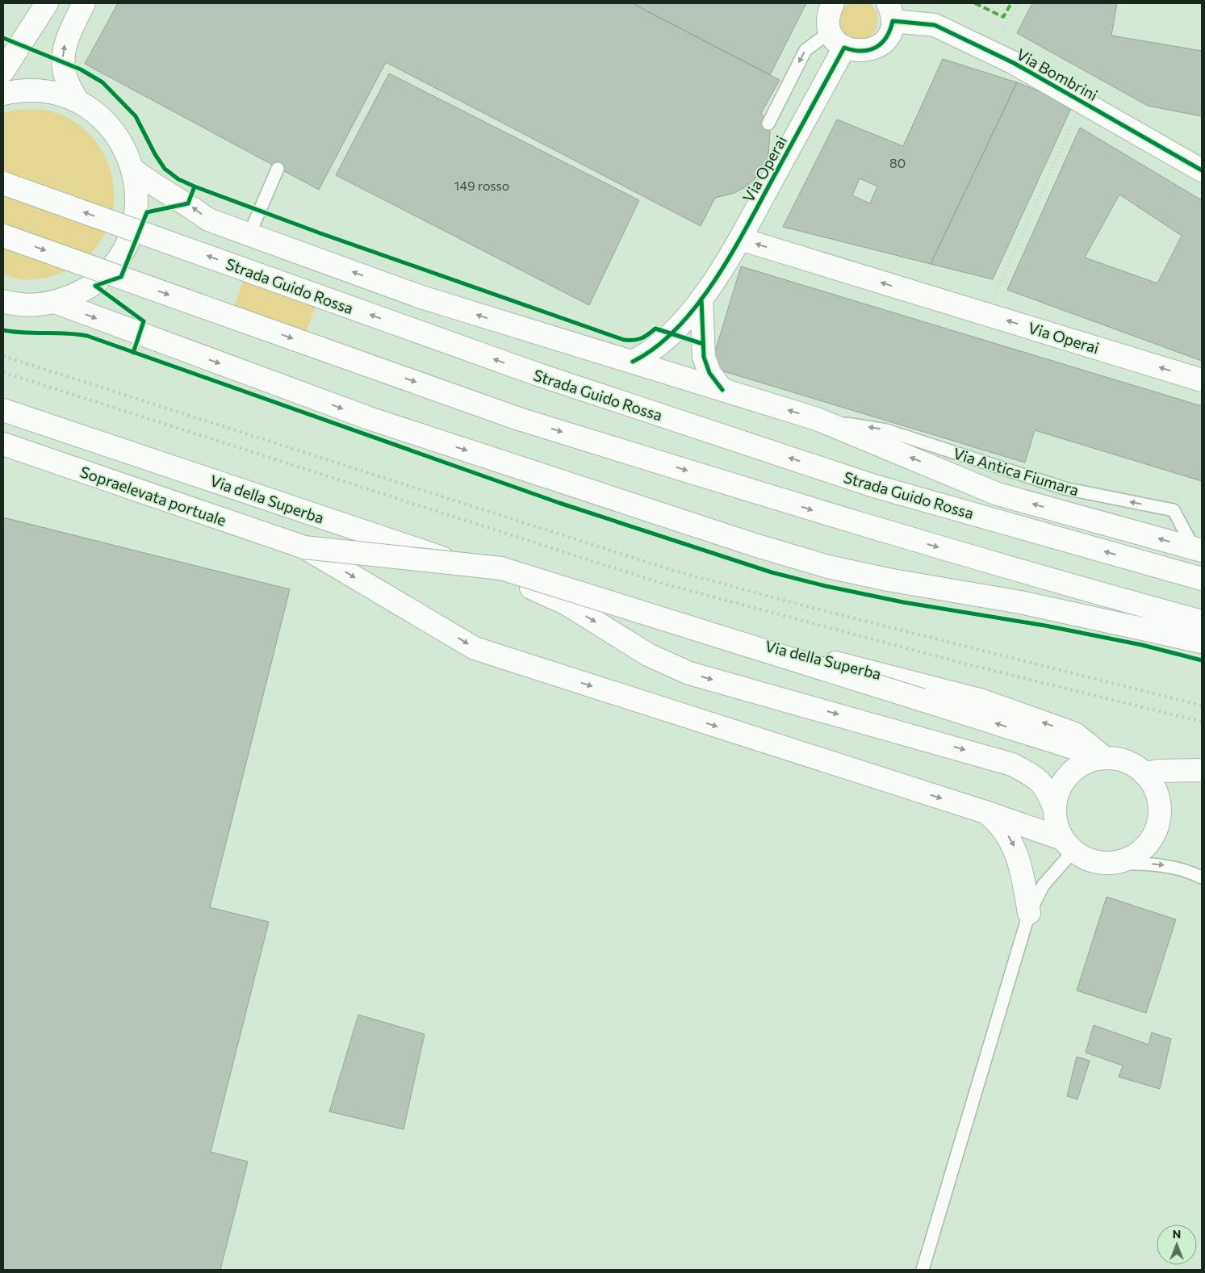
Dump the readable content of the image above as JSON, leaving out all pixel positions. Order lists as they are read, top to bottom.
{
  "streets": {
    "main road": [
      "Via Bombrini",
      "Via Operai",
      "Strada Guido Rossa",
      "Sopraelevata portuale",
      "Via della Superba"
    ],
    "lane": ["Via Antica Fiumara"]
  },
  "one_way": ["Via Antica Fiumara"],
  "house_numbers": ["80", "149 rosso"],
  "north": "top"
}
